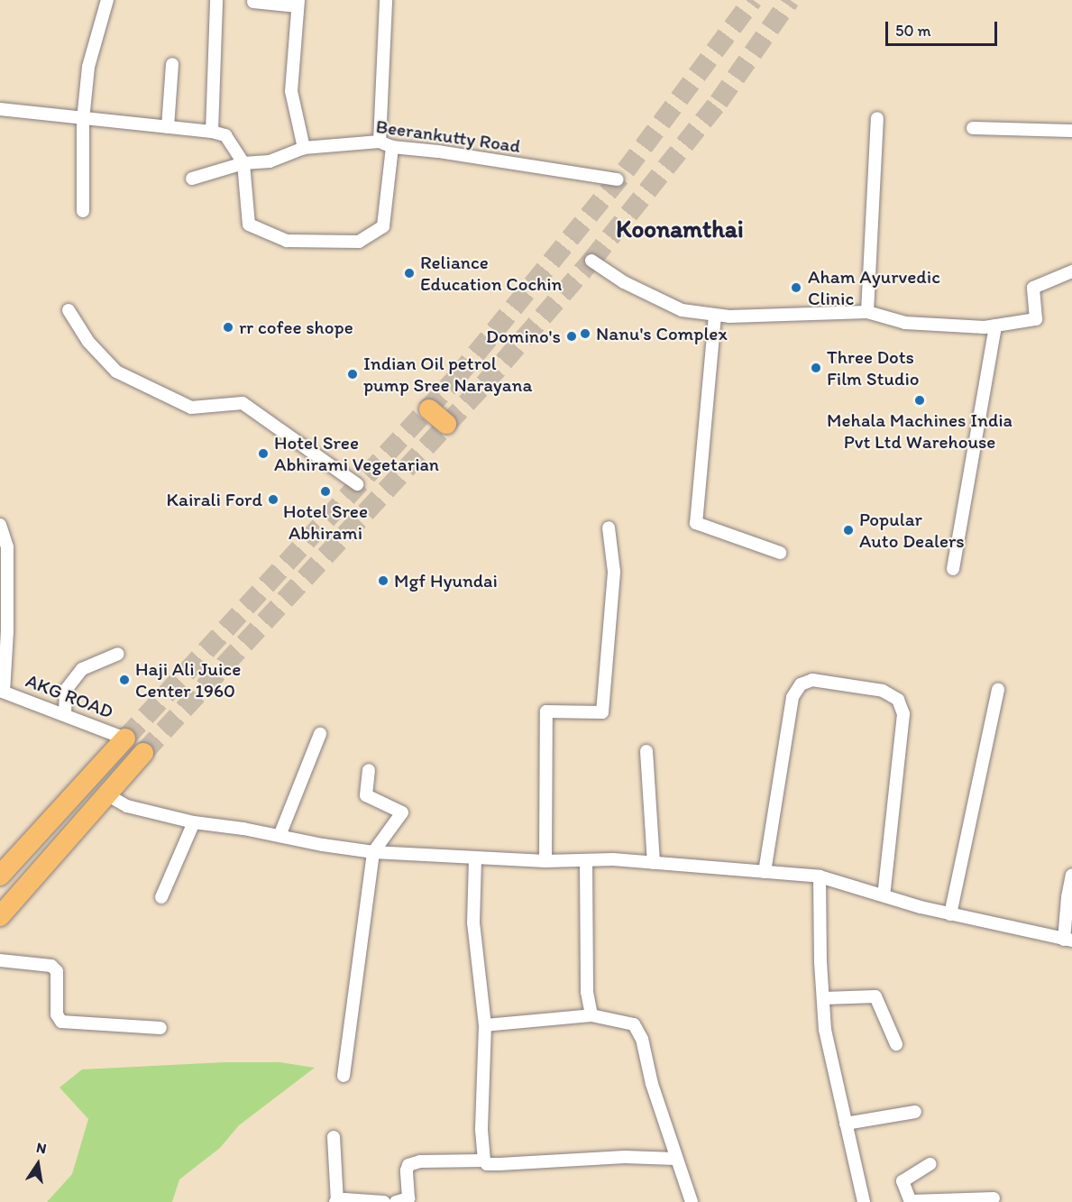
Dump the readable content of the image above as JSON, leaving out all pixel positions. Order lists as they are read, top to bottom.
{
  "streets": {
    "street": ["Beerankutty Road", "AKG ROAD"]
  },
  "districts": ["Koonamthai"],
  "places": [
    "Reliance Education Cochin",
    "Aham Ayurvedic Clinic",
    "rr cofee shope",
    "Nanu's Complex",
    "Domino's",
    "Three Dots Film Studio",
    "Indian Oil petrol pump Sree Narayana",
    "Mehala Machines India Pvt Ltd Warehouse",
    "Hotel Sree Abhirami Vegetarian",
    "Hotel Sree Abhirami",
    "Kairali Ford",
    "Popular Auto Dealers",
    "Mgf Hyundai",
    "Haji Ali Juice Center 1960"
  ],
  "scale_bar": "50 m",
  "north": "top"
}
